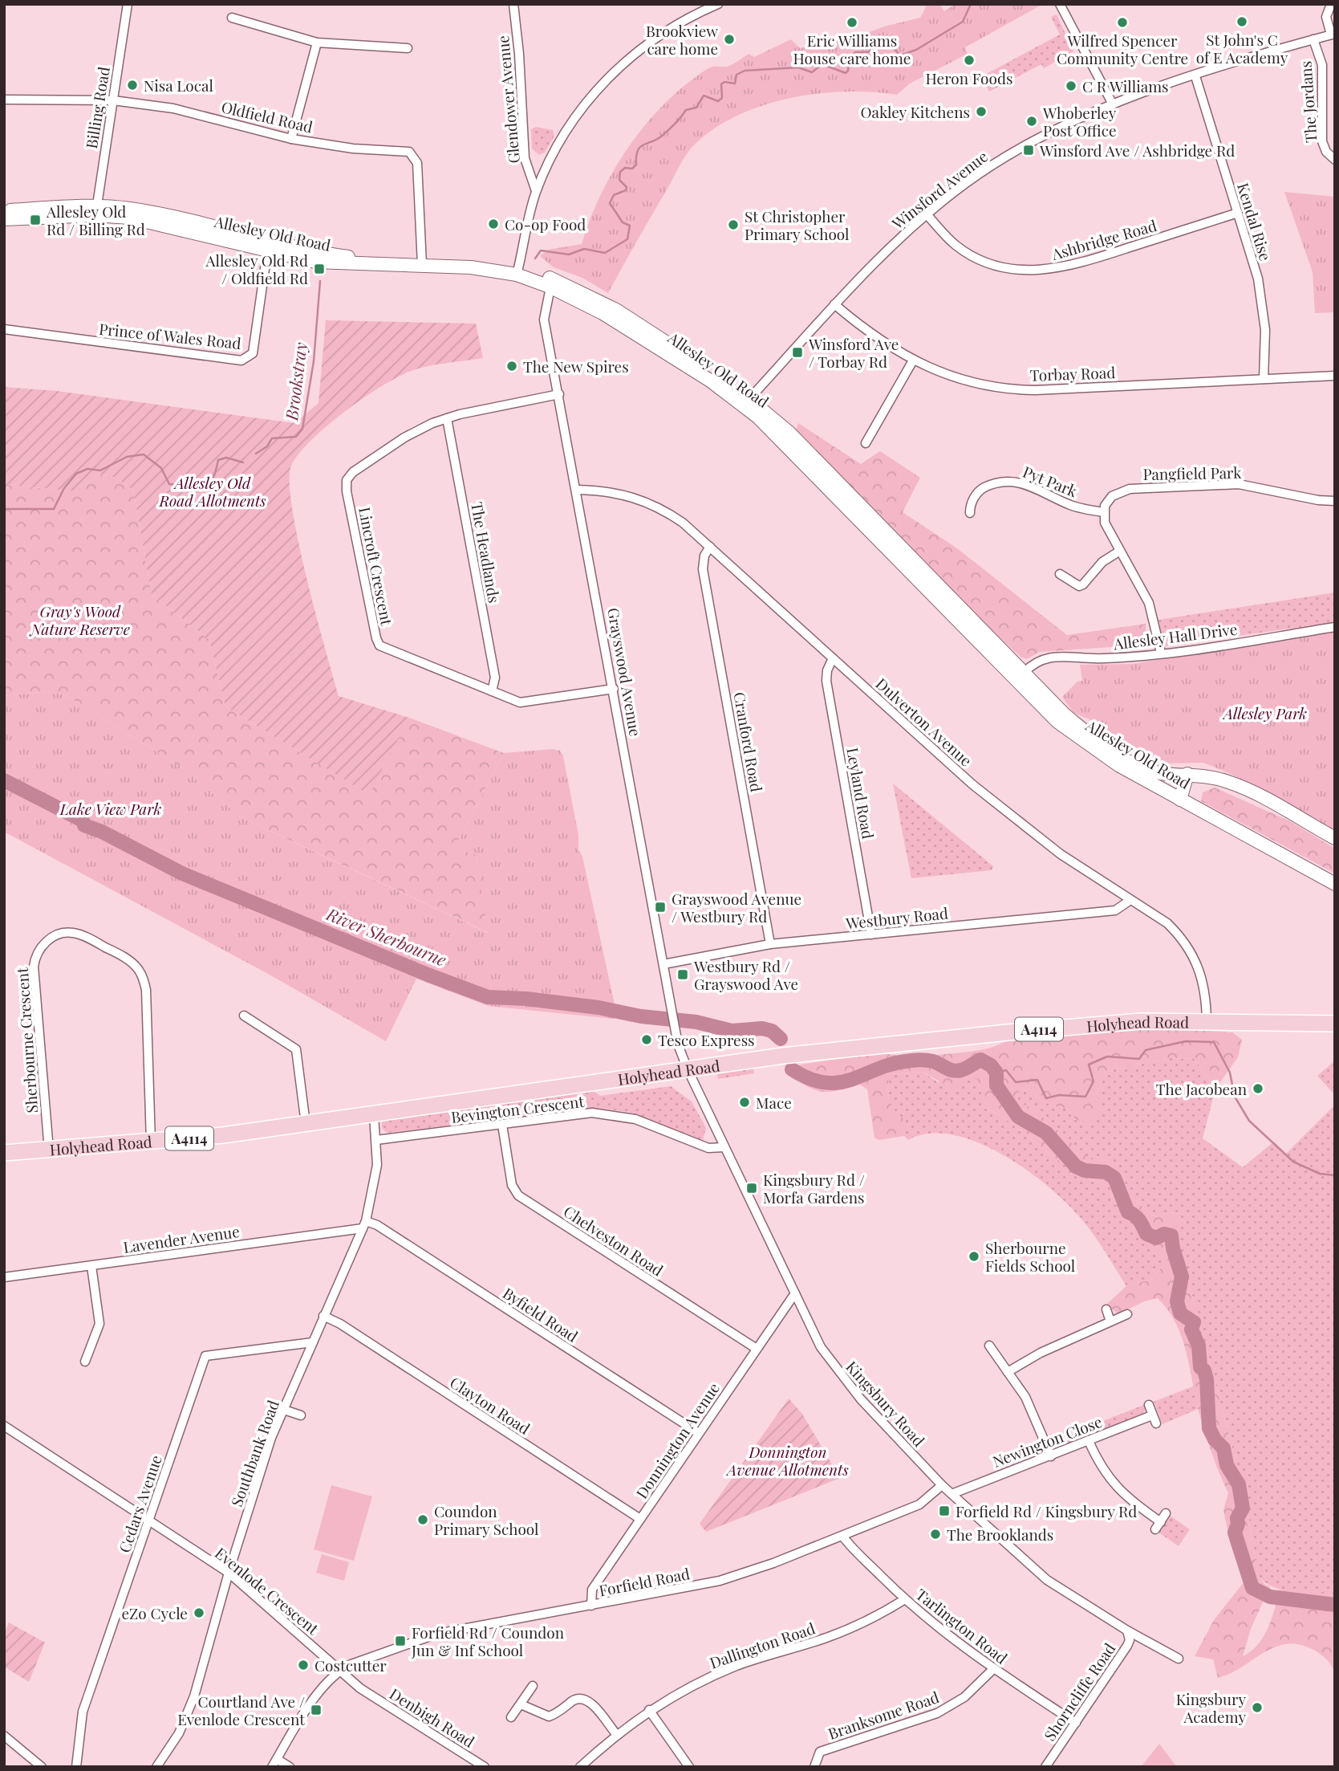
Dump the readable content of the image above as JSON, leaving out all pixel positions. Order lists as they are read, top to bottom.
{
  "streets": {
    "highway": ["Holyhead Road", "A4114"],
    "main road": ["Allesley Old Road"],
    "street": [
      "Glendower Avenue",
      "The Jordans",
      "Billing Road",
      "Oldfield Road",
      "Winsford Avenue",
      "Kendal Rise",
      "Ashbridge Road",
      "Prince of Wales Road",
      "Torbay Road",
      "Pangfield Park",
      "Pyt Park",
      "The Headlands",
      "Lincroft Crescent",
      "Allesley Hall Drive",
      "Grayswood Avenue",
      "Dulverton Avenue",
      "Cranford Road",
      "Leyland Road",
      "Westbury Road",
      "Sherbourne Crescent",
      "Bevington Crescent",
      "Lavender Avenue",
      "Chelveston Road",
      "Byfield Road",
      "Kingsbury Road",
      "Clayton Road",
      "Donnington Avenue",
      "Newington Close",
      "Southbank Road",
      "Cedars Avenue",
      "Forfield Road",
      "Evenlode Crescent",
      "Tarlington Road",
      "Dallington Road",
      "Shorncliffe Road",
      "Branksome Road",
      "Denbigh Road"
    ]
  },
  "crossings": [
    ["The Jordans", "Winsford Avenue"],
    ["Billing Road", "Oldfield Road"],
    ["Billing Road", "Allesley Old Road"],
    ["Oldfield Road", "Allesley Old Road"],
    ["Winsford Avenue", "Kendal Rise"],
    ["Winsford Avenue", "Allesley Old Road"],
    ["Winsford Avenue", "Ashbridge Road"],
    ["Winsford Avenue", "Torbay Road"],
    ["Kendal Rise", "Ashbridge Road"],
    ["Kendal Rise", "Torbay Road"],
    ["Allesley Old Road", "Prince of Wales Road"],
    ["Allesley Old Road", "Allesley Hall Drive"],
    ["Allesley Old Road", "Grayswood Avenue"],
    ["Pangfield Park", "Pyt Park"],
    ["The Headlands", "Lincroft Crescent"],
    ["Lincroft Crescent", "Grayswood Avenue"],
    ["Grayswood Avenue", "Dulverton Avenue"],
    ["Grayswood Avenue", "Westbury Road"],
    ["Grayswood Avenue", "Holyhead Road"],
    ["Grayswood Avenue", "Kingsbury Road"],
    ["Dulverton Avenue", "Cranford Road"],
    ["Dulverton Avenue", "Leyland Road"],
    ["Dulverton Avenue", "Westbury Road"],
    ["Dulverton Avenue", "Holyhead Road"],
    ["Cranford Road", "Westbury Road"],
    ["Leyland Road", "Westbury Road"],
    ["Holyhead Road", "Sherbourne Crescent"],
    ["Holyhead Road", "Kingsbury Road"],
    ["Holyhead Road", "Southbank Road"],
    ["Bevington Crescent", "Chelveston Road"],
    ["Bevington Crescent", "Kingsbury Road"],
    ["Bevington Crescent", "Southbank Road"],
    ["Lavender Avenue", "Byfield Road"],
    ["Lavender Avenue", "Southbank Road"],
    ["Chelveston Road", "Donnington Avenue"],
    ["Byfield Road", "Donnington Avenue"],
    ["Byfield Road", "Southbank Road"],
    ["Kingsbury Road", "Donnington Avenue"],
    ["Kingsbury Road", "Newington Close"],
    ["Kingsbury Road", "Forfield Road"],
    ["Kingsbury Road", "Shorncliffe Road"],
    ["Clayton Road", "Donnington Avenue"],
    ["Clayton Road", "Southbank Road"],
    ["Donnington Avenue", "Forfield Road"],
    ["Southbank Road", "Cedars Avenue"],
    ["Southbank Road", "Evenlode Crescent"],
    ["Cedars Avenue", "Evenlode Crescent"],
    ["Forfield Road", "Evenlode Crescent"],
    ["Forfield Road", "Tarlington Road"],
    ["Forfield Road", "Denbigh Road"],
    ["Evenlode Crescent", "Denbigh Road"],
    ["Tarlington Road", "Dallington Road"],
    ["Tarlington Road", "Shorncliffe Road"],
    ["Tarlington Road", "Branksome Road"]
  ],
  "water": ["Brookstray", "River Sherbourne"],
  "parks": [
    "Allesley Old Road Allotments",
    "Gray's Wood Nature Reserve",
    "Allesley Park",
    "Lake View Park",
    "Donnington Avenue Allotments"
  ],
  "places": {
    "other": [
      "St John's C of E Academy",
      "Eric Williams House care home",
      "Wilfred Spencer Community Centre",
      "Brookview care home",
      "Heron Foods",
      "Nisa Local",
      "C R Williams",
      "Oakley Kitchens",
      "Whoberley Post Office",
      "Co-op Food",
      "St Christopher Primary School",
      "The New Spires",
      "Tesco Express",
      "The Jacobean",
      "Mace",
      "Sherbourne Fields School",
      "Coundon Primary School",
      "The Brooklands",
      "eZo Cycle",
      "Costcutter",
      "Kingsbury Academy"
    ],
    "transit": [
      "Winsford Ave / Ashbridge Rd",
      "Allesley Old Rd / Billing Rd",
      "Allesley Old Rd / Oldfield Rd",
      "Winsford Ave / Torbay Rd",
      "Grayswood Avenue / Westbury Rd",
      "Westbury Rd / Grayswood Ave",
      "Kingsbury Rd / Morfa Gardens",
      "Forfield Rd / Kingsbury Rd",
      "Forfield Rd / Coundon Jun & Inf School",
      "Courtland Ave / Evenlode Crescent"
    ]
  }
}
